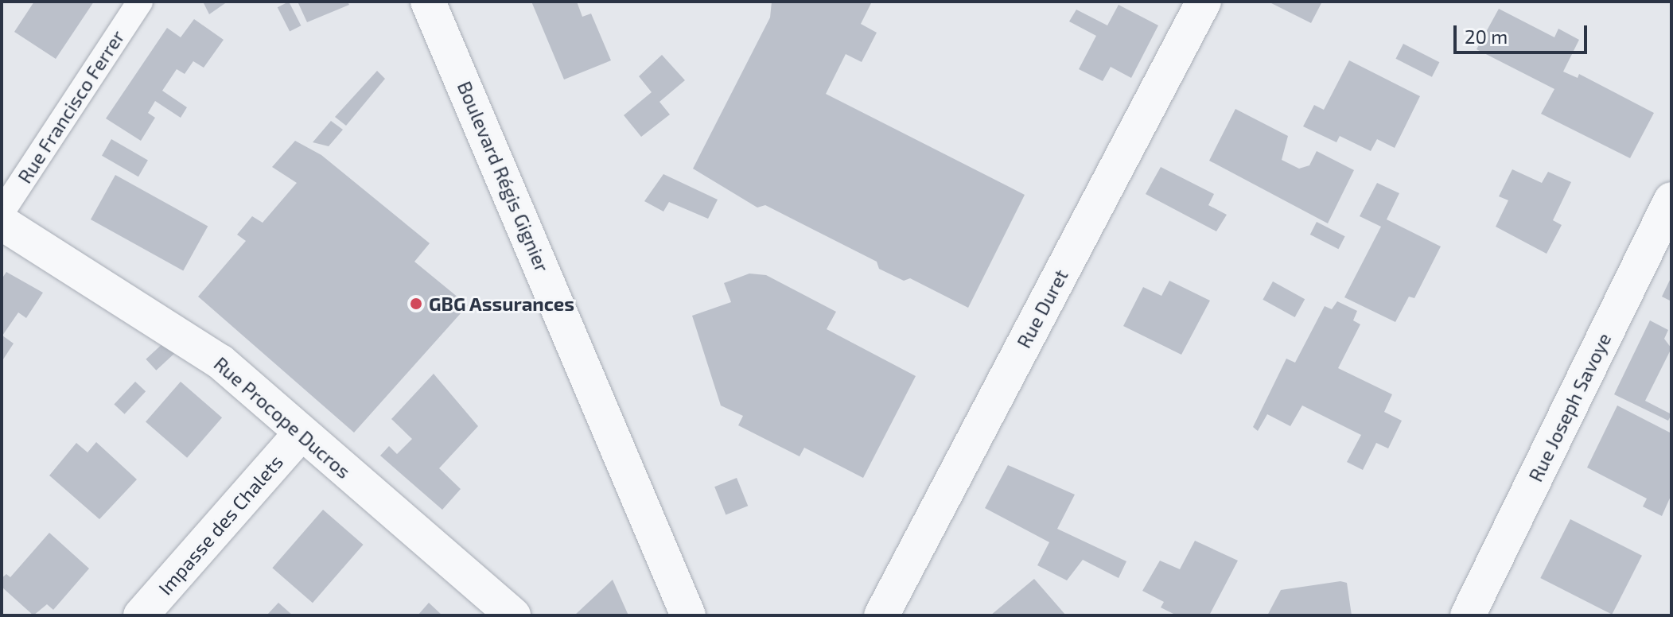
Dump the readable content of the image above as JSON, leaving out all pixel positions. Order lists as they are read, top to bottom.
{
  "streets": {
    "street": [
      "Boulevard Régis Gignier",
      "Rue Duret",
      "Rue Joseph Savoye",
      "Rue Procope Ducros",
      "Impasse des Chalets"
    ],
    "lane": ["Rue Francisco Ferrer"]
  },
  "crossings": [
    ["Rue Procope Ducros", "Impasse des Chalets"]
  ],
  "places": ["GBG Assurances"],
  "scale_bar": "20 m"
}
